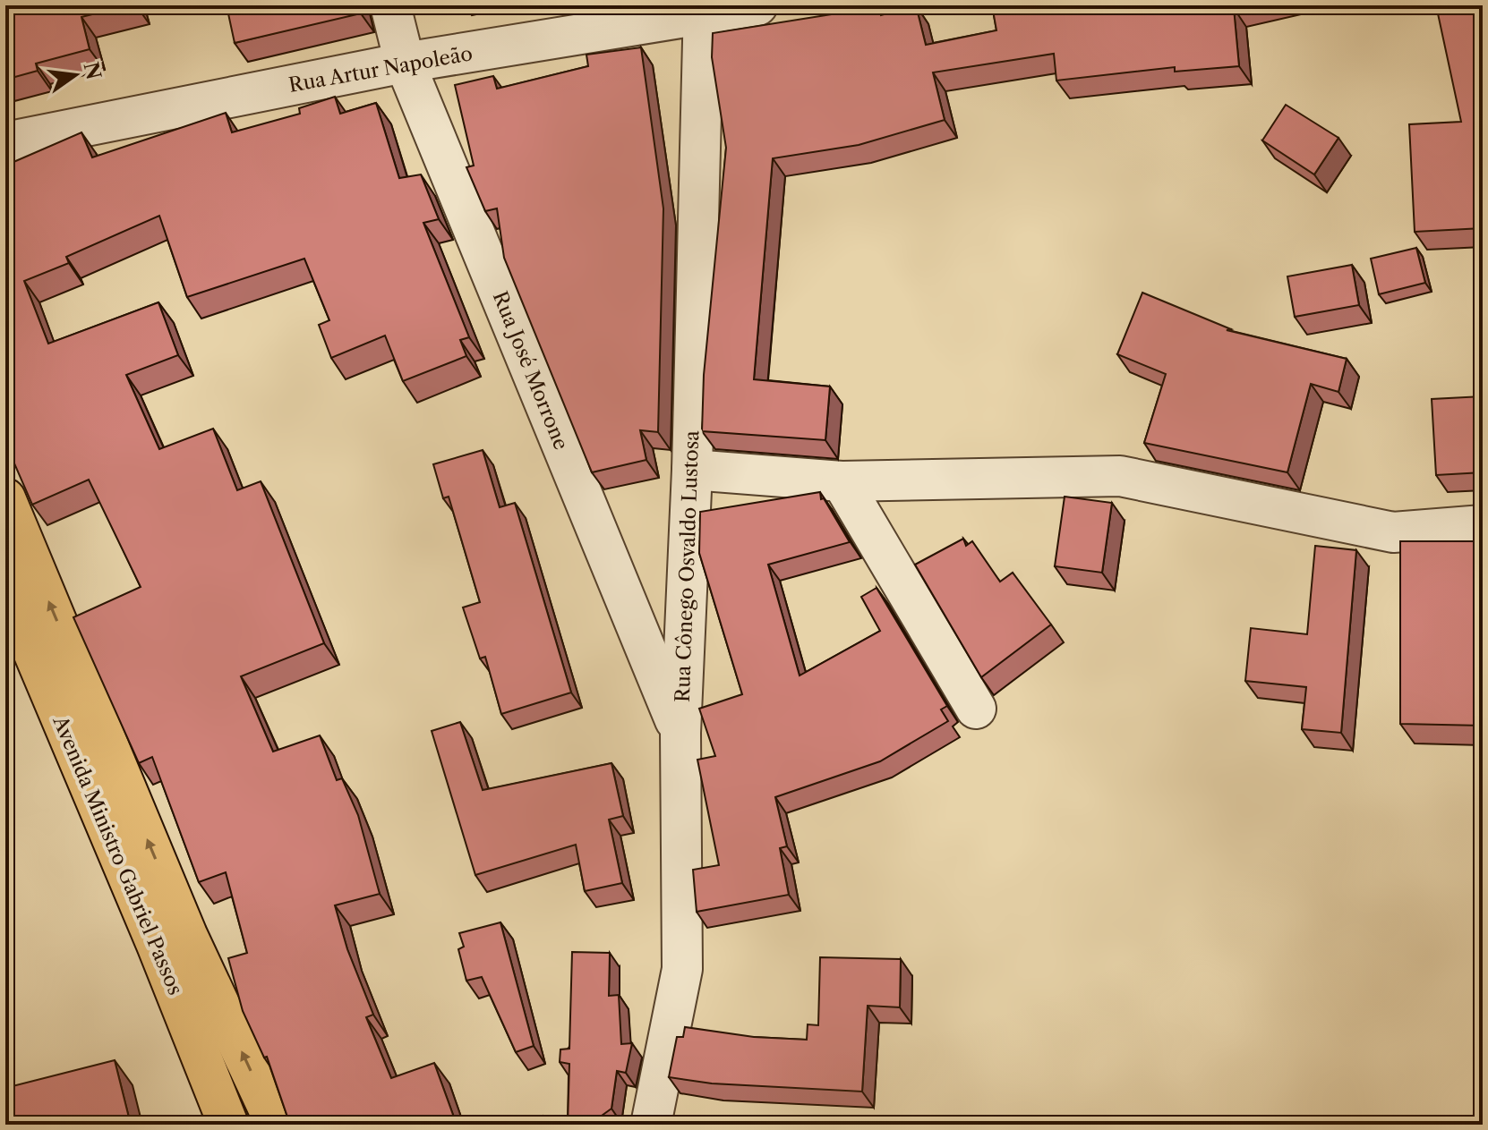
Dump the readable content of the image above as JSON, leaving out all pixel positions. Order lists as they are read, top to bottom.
{
  "streets": {
    "main road": ["Avenida Ministro Gabriel Passos"],
    "street": ["Rua Artur Napoleão", "Rua José Morrone", "Rua Cônego Osvaldo Lustosa"]
  },
  "crossings": [
    ["Rua Artur Napoleão", "Rua José Morrone"],
    ["Rua Artur Napoleão", "Rua Cônego Osvaldo Lustosa"],
    ["Rua José Morrone", "Rua Cônego Osvaldo Lustosa"]
  ],
  "north": "right"
}
